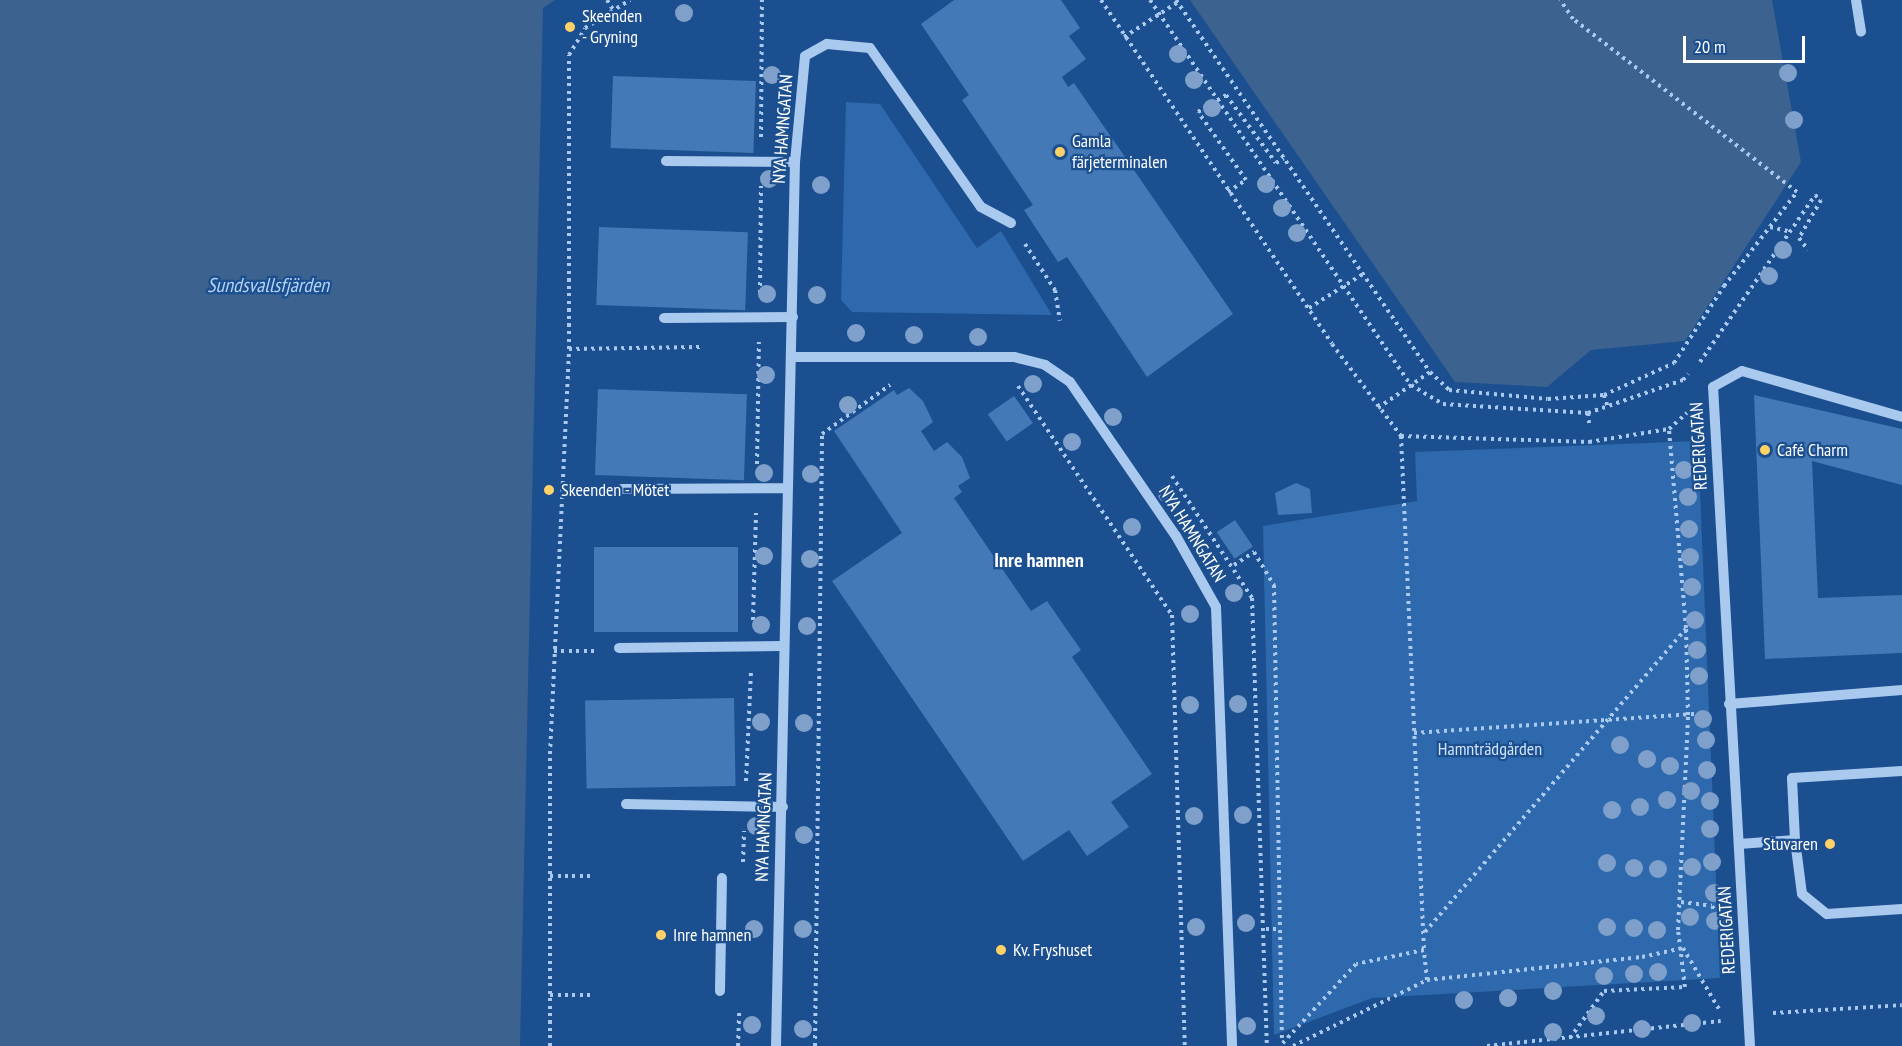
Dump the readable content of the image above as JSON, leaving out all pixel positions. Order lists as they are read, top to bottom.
{
  "streets": {
    "street": ["NYA HAMNGATAN", "REDERIGATAN"]
  },
  "districts": ["Inre hamnen"],
  "water": ["Sundsvallsfjärden"],
  "parks": ["Hamnträdgården"],
  "places": [
    "Skeenden - Gryning",
    "Gamla färjeterminalen",
    "Café Charm",
    "Skeenden - Mötet",
    "Stuvaren",
    "Inre hamnen",
    "Kv. Fryshuset"
  ],
  "scale_bar": "20 m"
}
